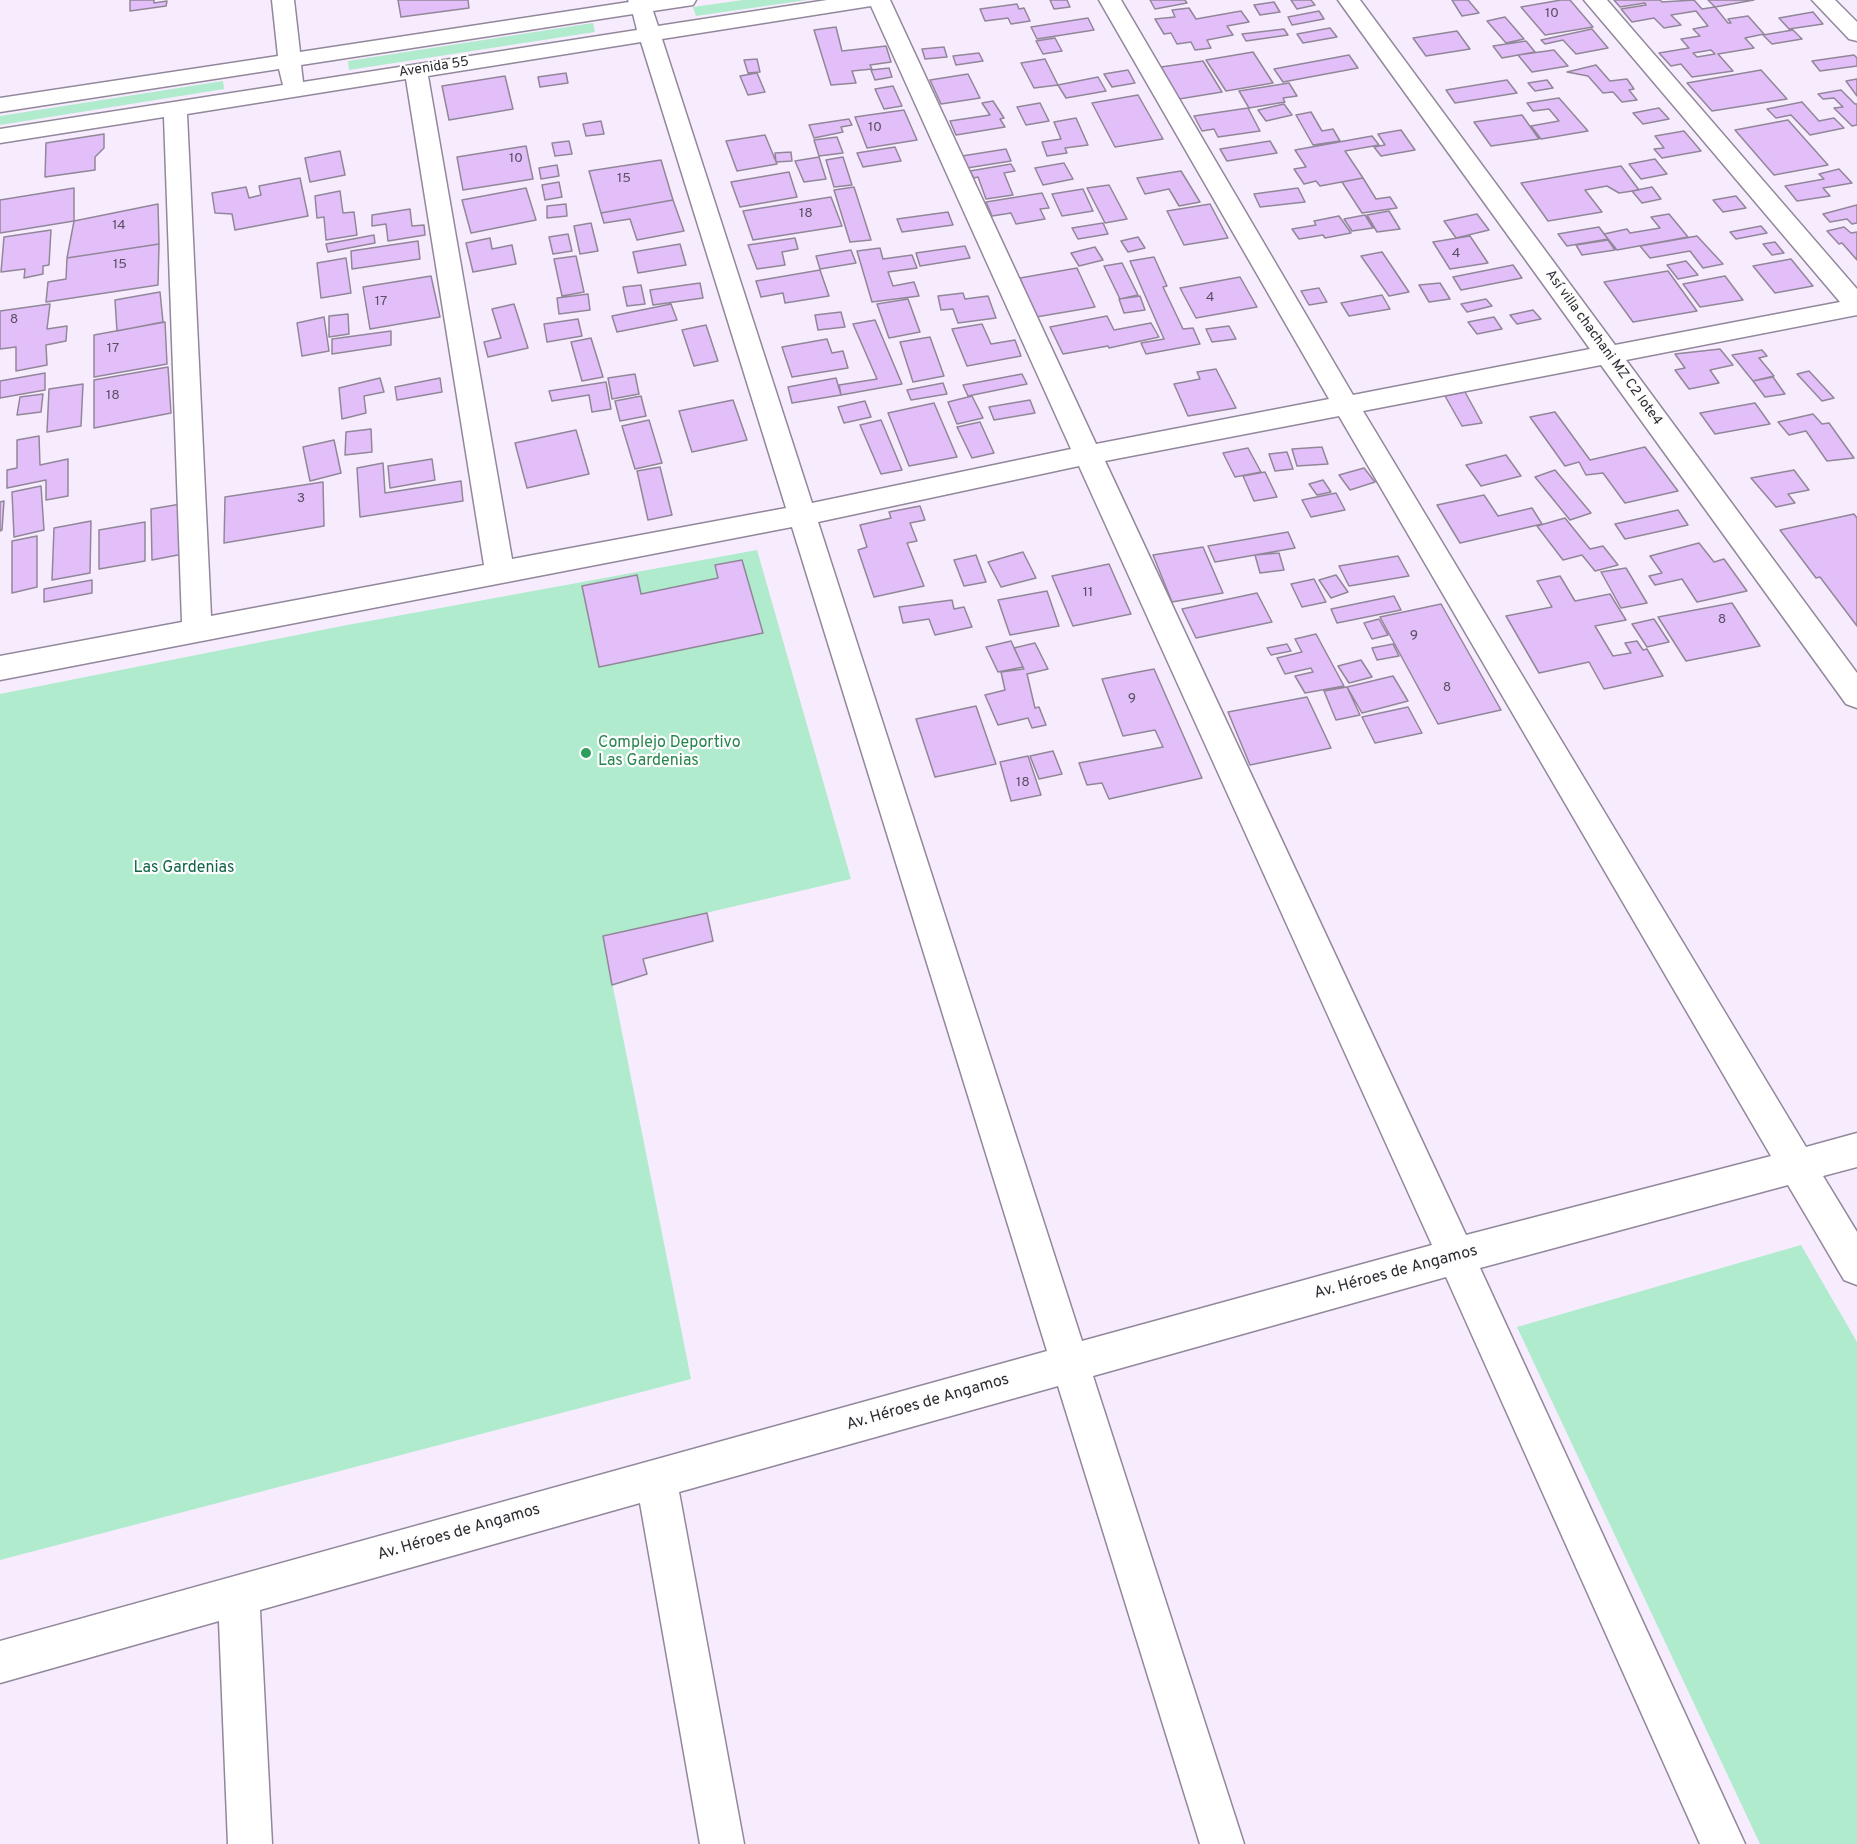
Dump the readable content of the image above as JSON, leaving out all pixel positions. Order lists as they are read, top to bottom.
{
  "streets": {
    "street": ["Avenida 55", "Así villa chachani MZ C2 lote4", "Av. Héroes de Angamos"]
  },
  "parks": ["Las Gardenias"],
  "places": ["Complejo Deportivo Las Gardenias"],
  "house_numbers": [
    "10",
    "10",
    "10",
    "15",
    "18",
    "14",
    "4",
    "15",
    "4",
    "17",
    "8",
    "17",
    "18",
    "3",
    "11",
    "8",
    "9",
    "8",
    "9",
    "18"
  ]
}
